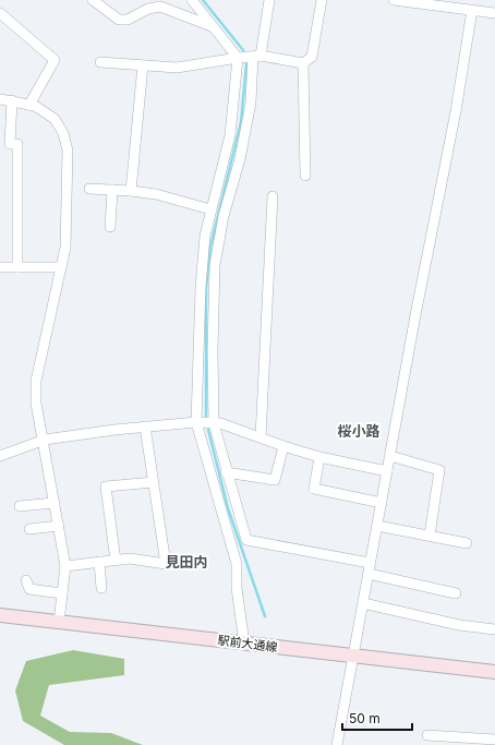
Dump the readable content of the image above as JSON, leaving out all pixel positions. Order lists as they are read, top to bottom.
{
  "streets": {
    "main road": ["駅前大通線"]
  },
  "districts": ["桜小路", "見田内"],
  "scale_bar": "50 m"
}
